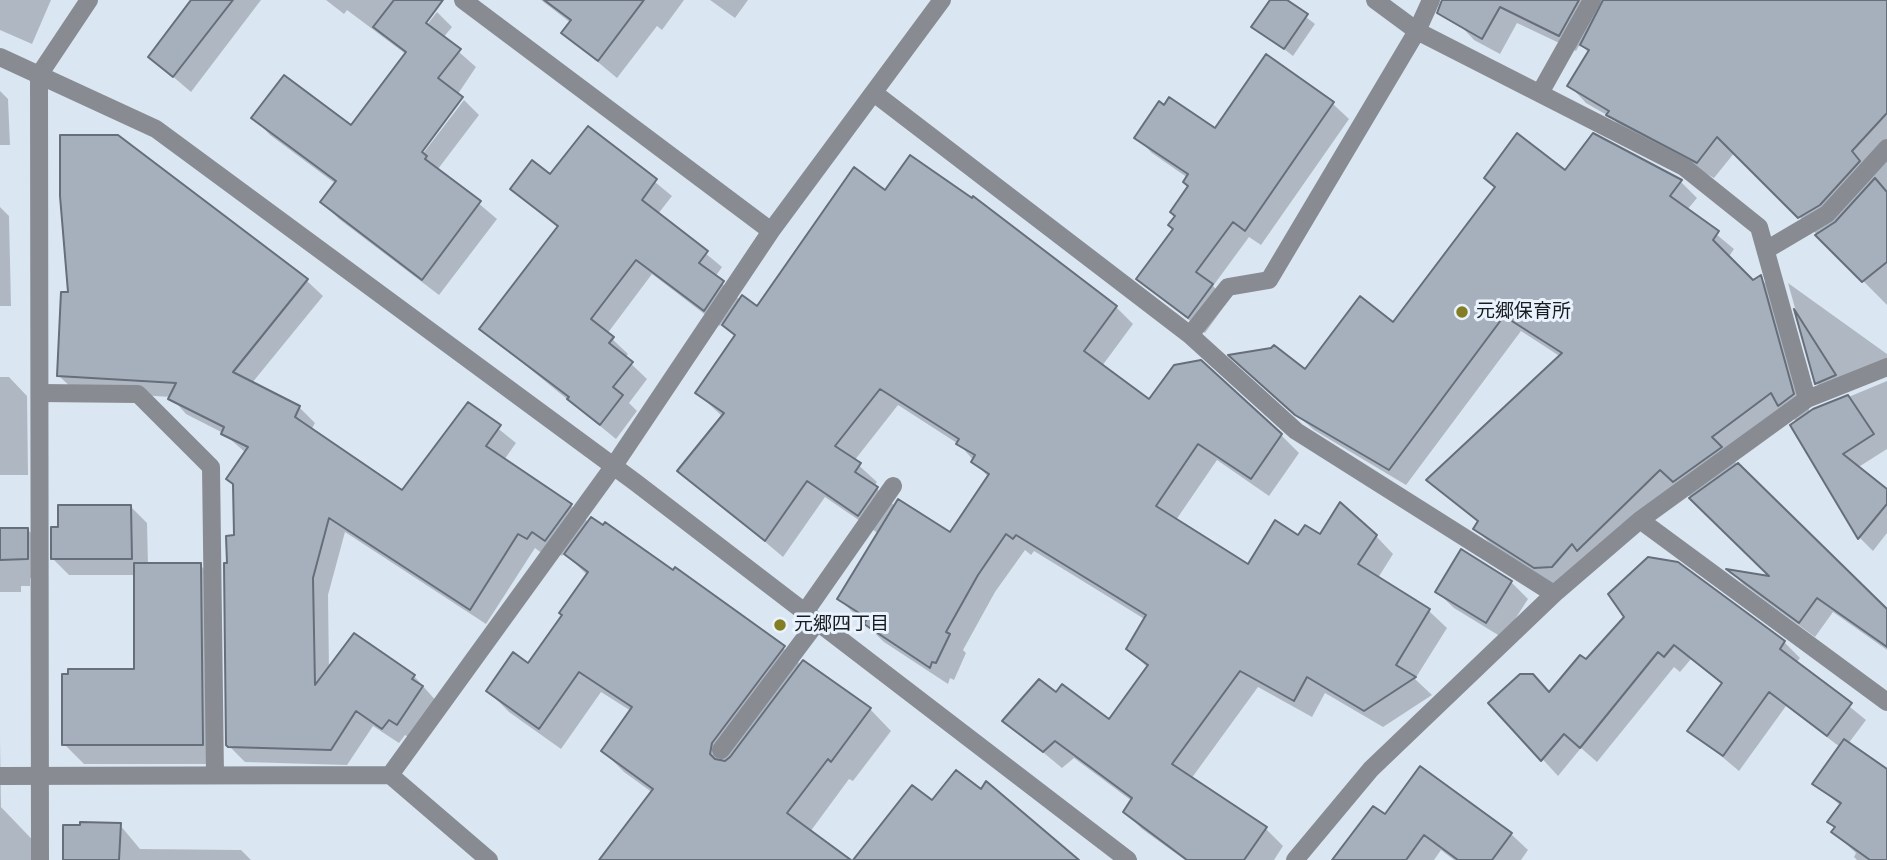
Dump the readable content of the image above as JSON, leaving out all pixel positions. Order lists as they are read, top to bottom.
{
  "places": ["元郷保育所", "元郷四丁目"]
}
